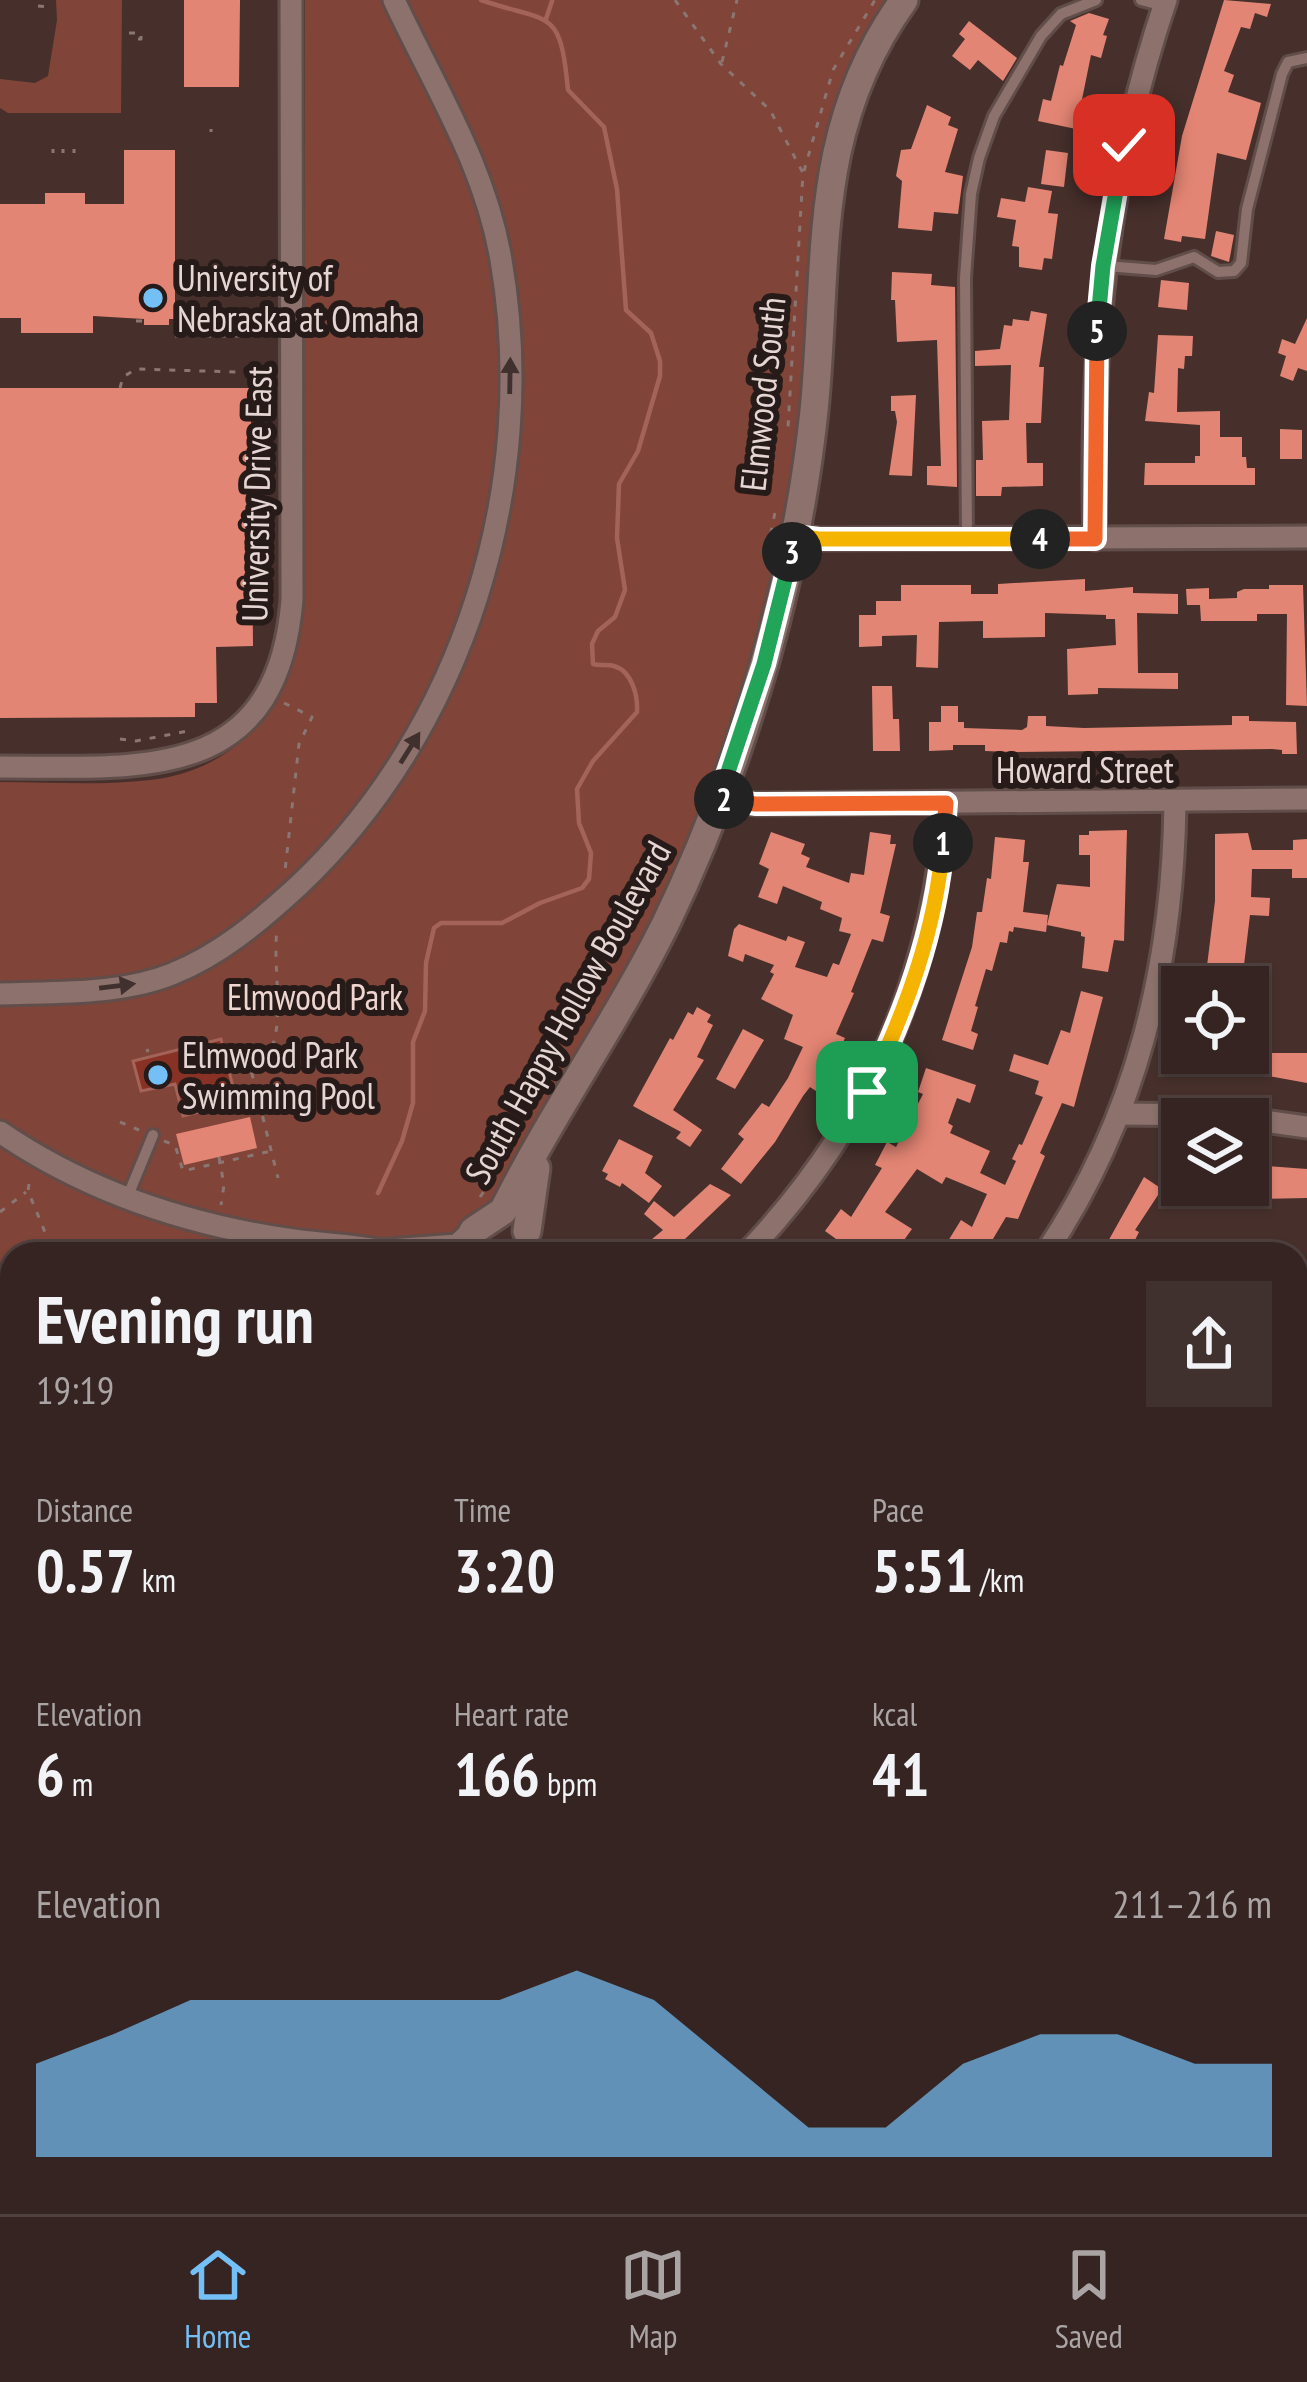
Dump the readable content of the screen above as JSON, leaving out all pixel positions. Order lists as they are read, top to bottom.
{
  "streets": {
    "street": ["University Drive East", "Howard Street", "South Happy Hollow Boulevard"],
    "path": ["Elmwood South"]
  },
  "crossings": [
    ["Howard Street", "South Happy Hollow Boulevard"]
  ],
  "parks": ["Elmwood Park"],
  "places": ["University of Nebraska at Omaha", "Elmwood Park Swimming Pool"],
  "page": {
    "pins": [
      "5",
      "4",
      "3",
      "2",
      "1"
    ],
    "heading": ["Evening run", "19:19"],
    "stats": [
      ["Distance", "0.57 km"],
      ["Time", "3:20"],
      ["Pace", "5:51 /km"],
      ["Elevation", "6 m"],
      ["Heart rate", "166 bpm"],
      ["kcal", "41"]
    ],
    "chart": ["Elevation", "211–216 m"],
    "tabs": ["Home", "Map", "Saved"]
  }
}
